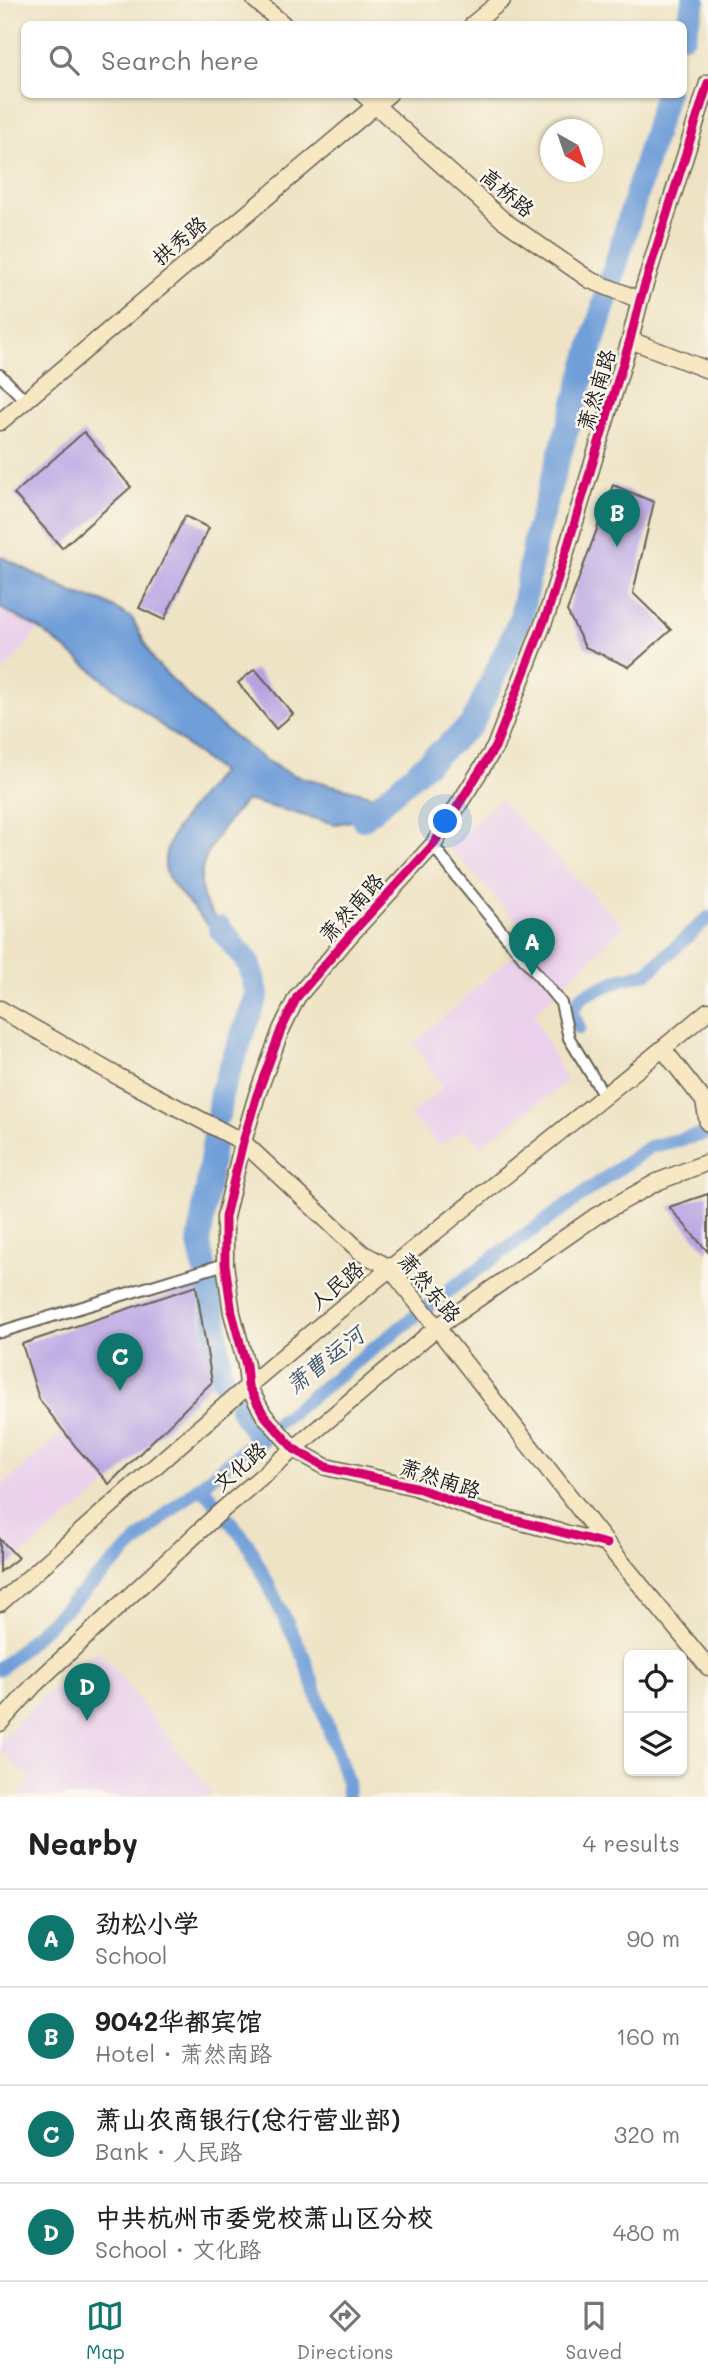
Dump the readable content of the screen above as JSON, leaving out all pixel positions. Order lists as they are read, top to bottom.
{
  "streets": {
    "street": [
      "高桥路",
      "拱秀路",
      "萧然南路",
      "人民路",
      "萧然东路",
      "文化路"
    ]
  },
  "crossings": [
    ["高桥路", "拱秀路"],
    ["高桥路", "萧然南路"],
    ["萧然南路", "人民路"],
    ["萧然南路", "萧然东路"],
    ["萧然南路", "文化路"],
    ["人民路", "萧然东路"],
    ["萧然东路", "文化路"]
  ],
  "water": ["萧曹运河"],
  "north": "bottom right",
  "page": {
    "search": "Search here",
    "pins": [
      "B",
      "A",
      "C",
      "D"
    ],
    "heading": ["Nearby", "4 results"],
    "list": [
      {
        "mark": "A",
        "name": "劲松小学",
        "note": "School",
        "value": "90 m"
      },
      {
        "mark": "B",
        "name": "9042华都宾馆",
        "note": "Hotel · 萧然南路",
        "value": "160 m"
      },
      {
        "mark": "C",
        "name": "萧山农商银行(总行营业部)",
        "note": "Bank · 人民路",
        "value": "320 m"
      },
      {
        "mark": "D",
        "name": "中共杭州市委党校萧山区分校",
        "note": "School · 文化路",
        "value": "480 m"
      }
    ],
    "nav": ["Map", "Directions", "Saved"]
  }
}
